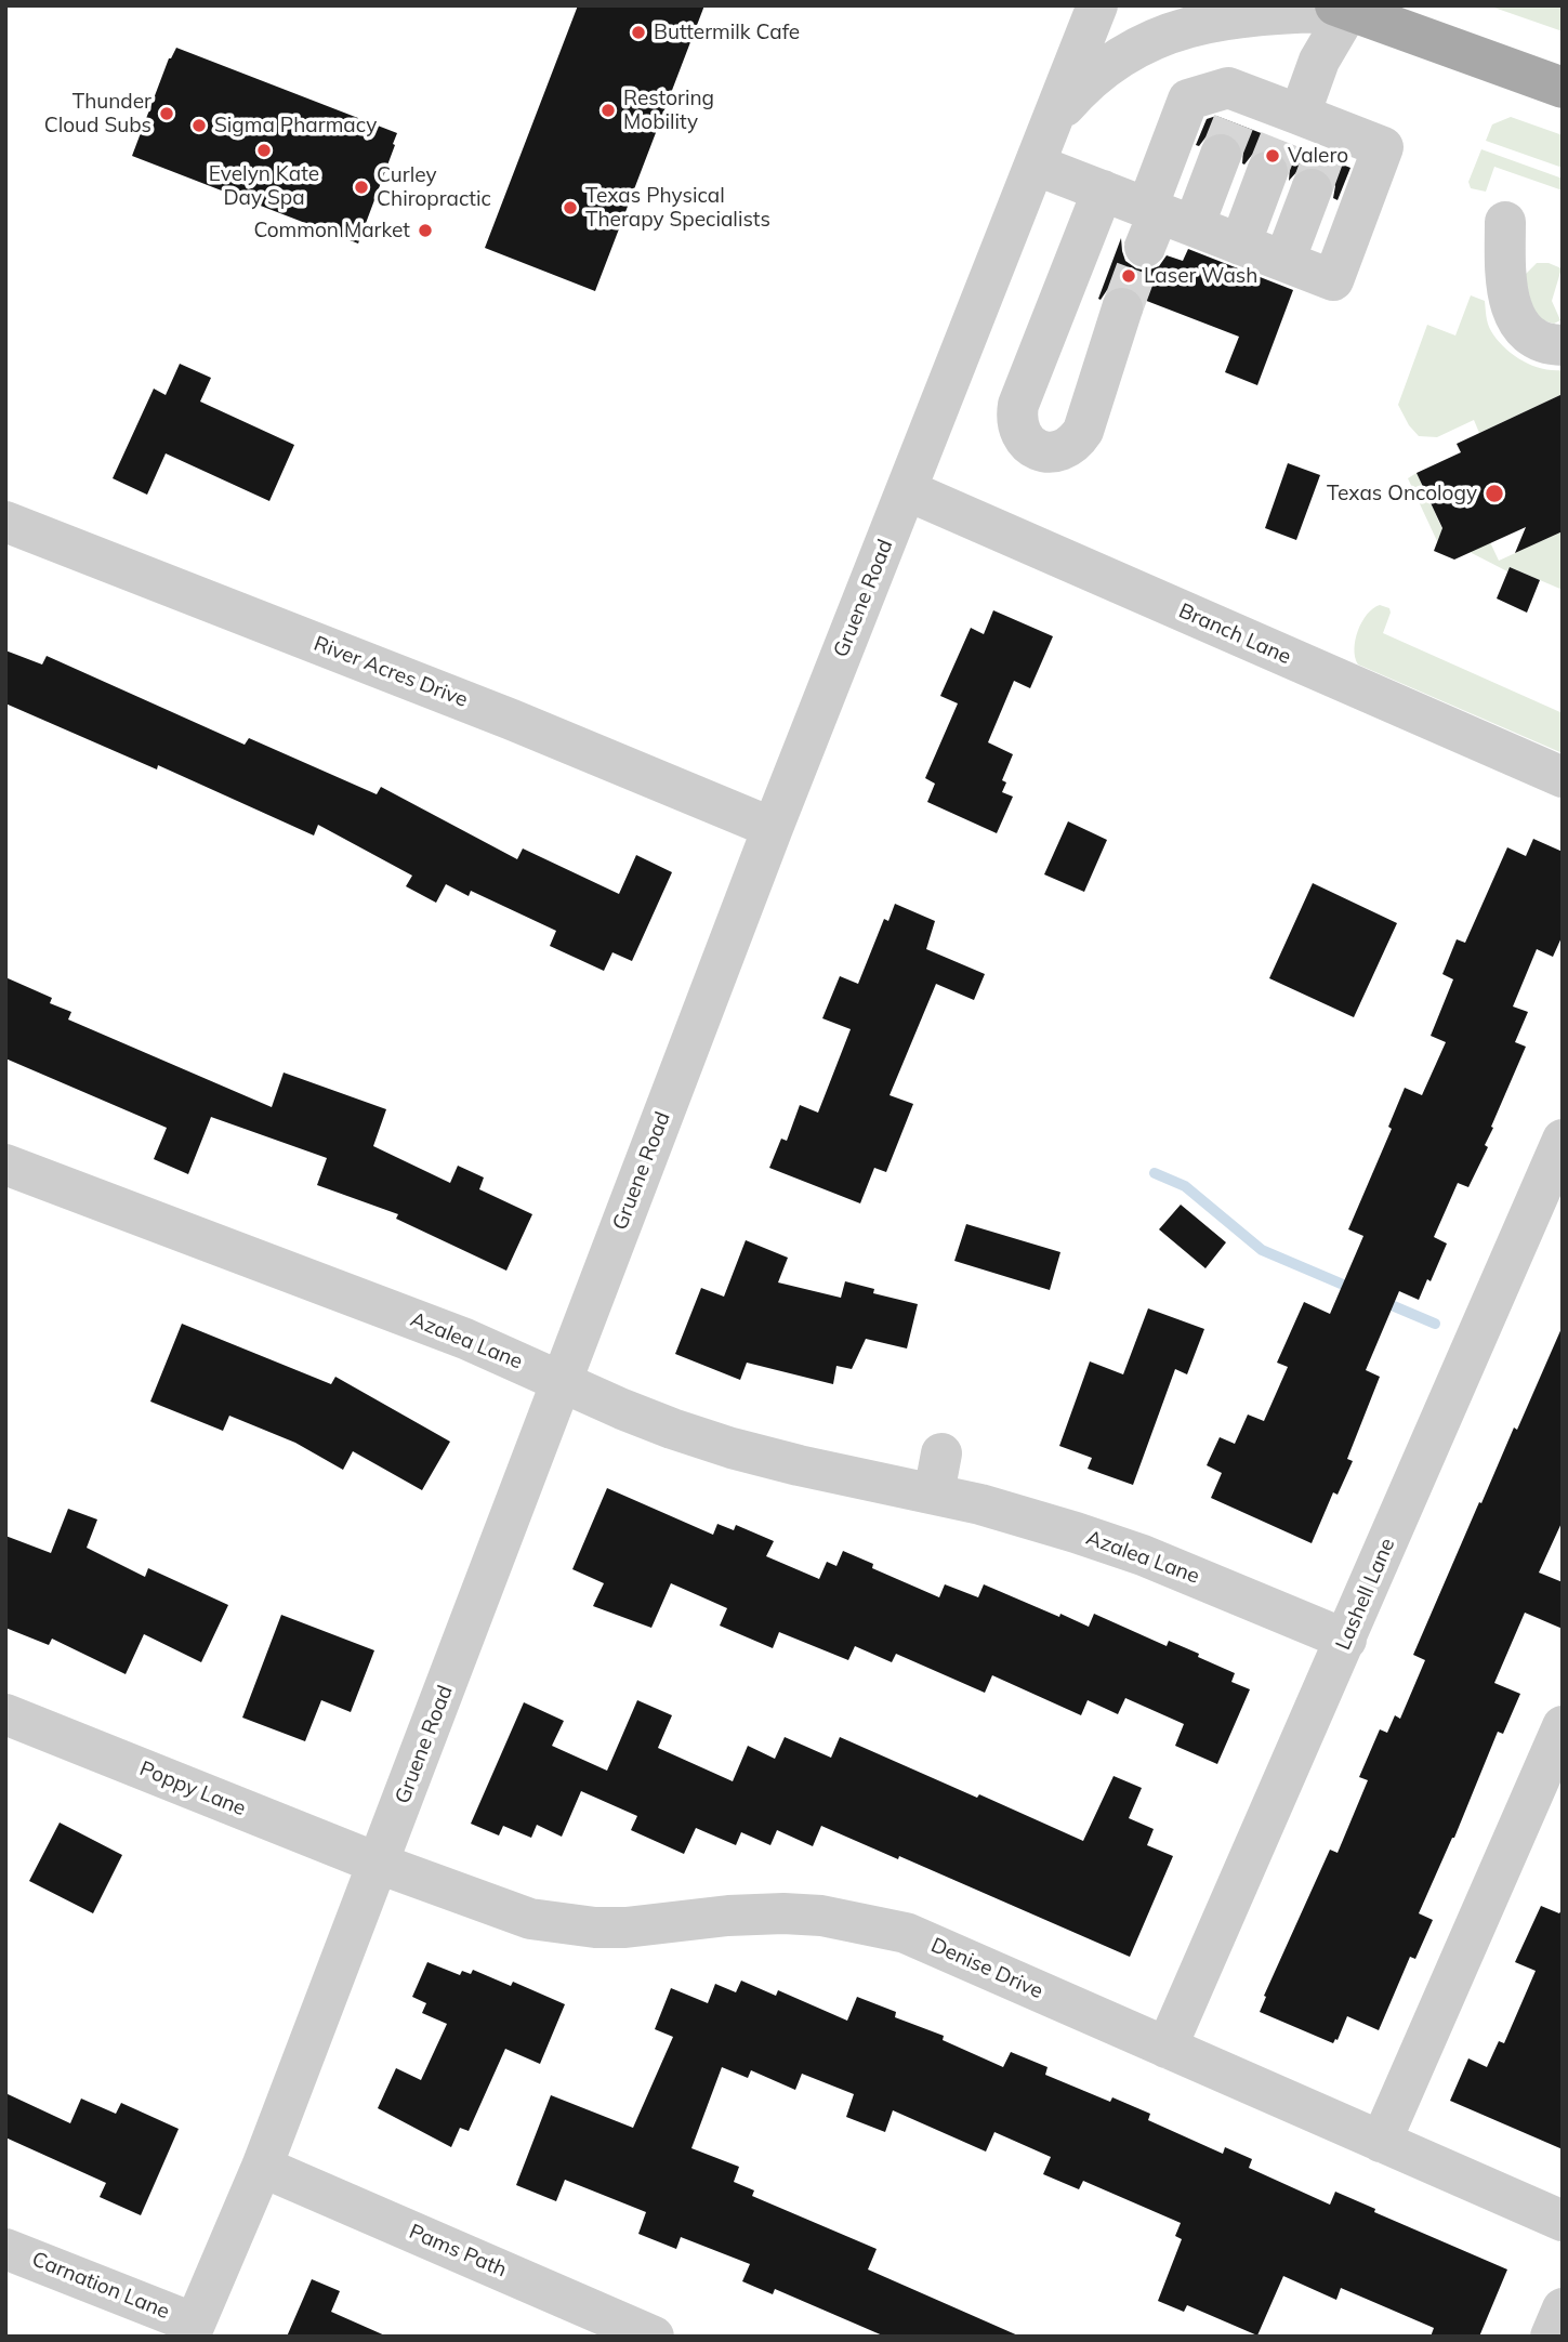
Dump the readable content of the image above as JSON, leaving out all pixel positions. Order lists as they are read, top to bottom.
{
  "streets": {
    "street": [
      "Gruene Road",
      "Branch Lane",
      "River Acres Drive",
      "Azalea Lane",
      "Lashell Lane",
      "Poppy Lane",
      "Denise Drive",
      "Pams Path",
      "Carnation Lane"
    ]
  },
  "crossings": [
    ["Gruene Road", "Branch Lane"],
    ["Gruene Road", "River Acres Drive"],
    ["Gruene Road", "Azalea Lane"],
    ["Gruene Road", "Poppy Lane"],
    ["Gruene Road", "Denise Drive"],
    ["Gruene Road", "Pams Path"],
    ["Gruene Road", "Carnation Lane"],
    ["Azalea Lane", "Lashell Lane"],
    ["Lashell Lane", "Denise Drive"],
    ["Poppy Lane", "Denise Drive"]
  ],
  "places": [
    "Buttermilk Cafe",
    "Restoring Mobility",
    "Thunder Cloud Subs",
    "Sigma Pharmacy",
    "Evelyn Kate Day Spa",
    "Valero",
    "Curley Chiropractic",
    "Texas Physical Therapy Specialists",
    "Common Market",
    "Laser Wash",
    "Texas Oncology"
  ]
}
